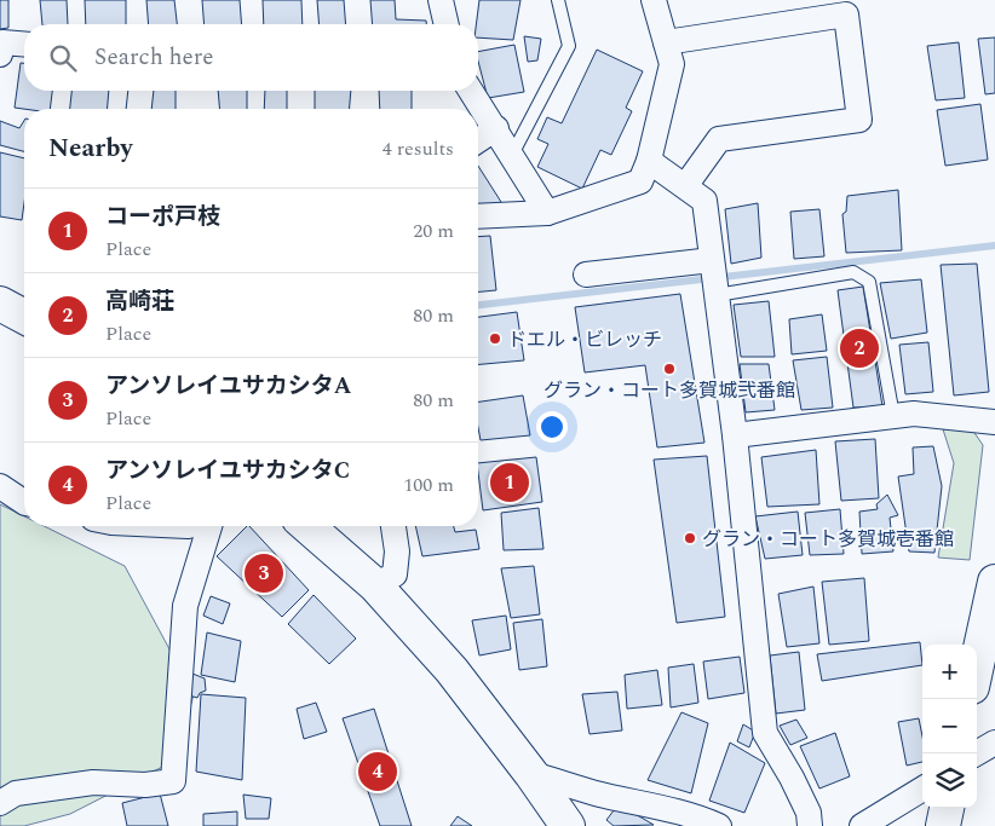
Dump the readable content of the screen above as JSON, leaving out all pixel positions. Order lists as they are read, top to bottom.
{
  "places": ["ドエル・ビレッチ", "グラン・コート多賀城弐番館", "グラン・コート多賀城壱番館"],
  "page": {
    "search": "Search here",
    "heading": ["Nearby", "4 results"],
    "list": [
      {
        "mark": "1",
        "name": "コーポ戸枝",
        "note": "Place",
        "value": "20 m"
      },
      {
        "mark": "2",
        "name": "高崎荘",
        "note": "Place",
        "value": "80 m"
      },
      {
        "mark": "3",
        "name": "アンソレイユサカシタA",
        "note": "Place",
        "value": "80 m"
      },
      {
        "mark": "4",
        "name": "アンソレイユサカシタC",
        "note": "Place",
        "value": "100 m"
      }
    ],
    "pins": [
      "2",
      "1",
      "3",
      "4"
    ],
    "map_buttons": ["+", "−"]
  }
}
